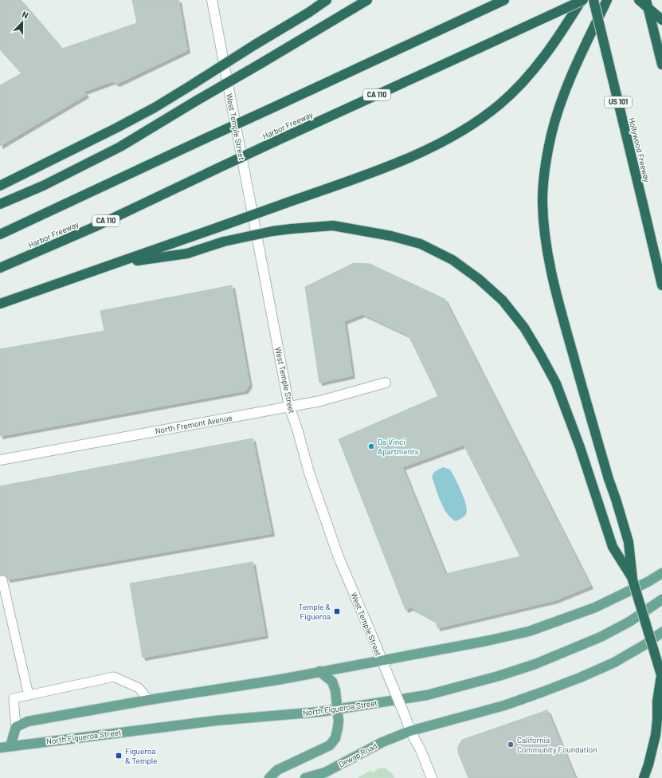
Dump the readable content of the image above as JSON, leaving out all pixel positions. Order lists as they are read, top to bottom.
{
  "streets": {
    "highway": [
      "CA 110",
      "US 101",
      "Harbor Freeway",
      "Hollywood Freeway"
    ],
    "main road": [
      "West Temple Street",
      "North Fremont Avenue",
      "North Figueroa Street",
      "Dewap Road"
    ]
  },
  "crossings": [
    ["West Temple Street", "North Fremont Avenue"],
    ["West Temple Street", "Dewap Road"]
  ],
  "places": {
    "other": ["Da Vinci Apartments", "California Community Foundation"],
    "transit": ["Temple & Figueroa", "Figueroa & Temple"]
  },
  "north": "top"
}
